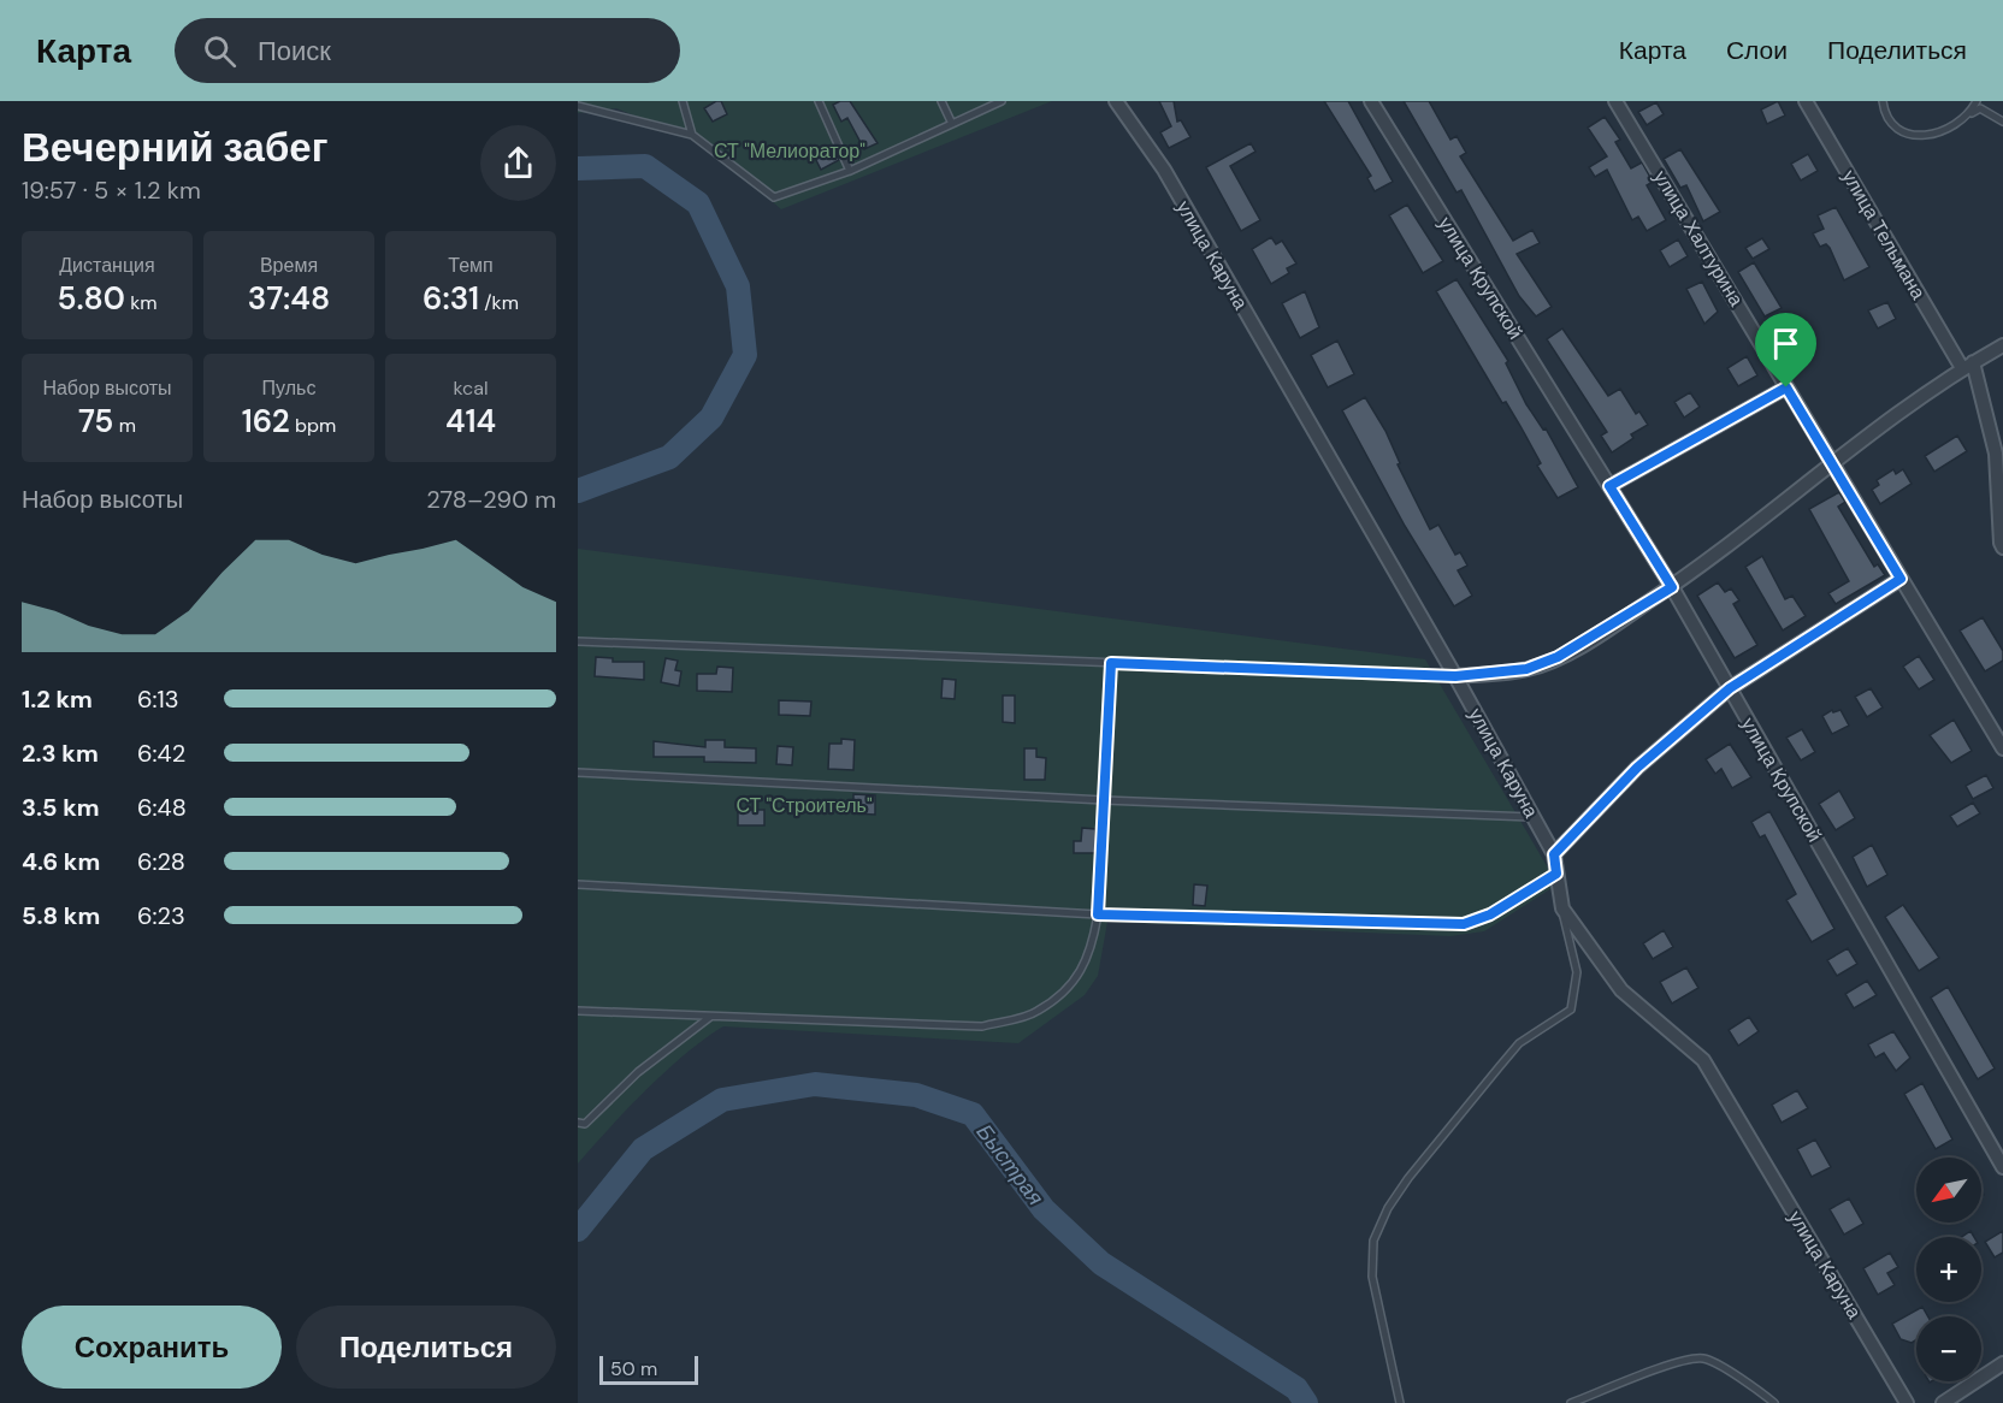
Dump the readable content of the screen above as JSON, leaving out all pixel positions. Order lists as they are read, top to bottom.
{
  "streets": {
    "street": [
      "улица Тельмана",
      "улица Халтурина",
      "улица Каруна",
      "улица Крупской"
    ]
  },
  "water": ["Быстрая"],
  "parks": ["СТ \"Мелиоратор\"", "СТ \"Строитель\""],
  "scale_bar": "50 m",
  "north": "bottom left",
  "page": {
    "header": "Карта",
    "search": "Поиск",
    "nav": ["Карта", "Слои", "Поделиться"],
    "heading": ["Вечерний забег", "19:57 · 5 × 1.2 km"],
    "stats": [
      ["Дистанция", "5.80 km"],
      ["Время", "37:48"],
      ["Темп", "6:31 /km"],
      ["Набор высоты", "75 m"],
      ["Пульс", "162 bpm"],
      ["kcal", "414"]
    ],
    "chart": ["Набор высоты", "278–290 m"],
    "list": [
      {
        "name": "1.2 km",
        "note": "6:13"
      },
      {
        "name": "2.3 km",
        "note": "6:42"
      },
      {
        "name": "3.5 km",
        "note": "6:48"
      },
      {
        "name": "4.6 km",
        "note": "6:28"
      },
      {
        "name": "5.8 km",
        "note": "6:23"
      }
    ],
    "map_buttons": ["+", "−"],
    "buttons": ["Сохранить", "Поделиться"],
    "scale": "50 m"
  }
}
